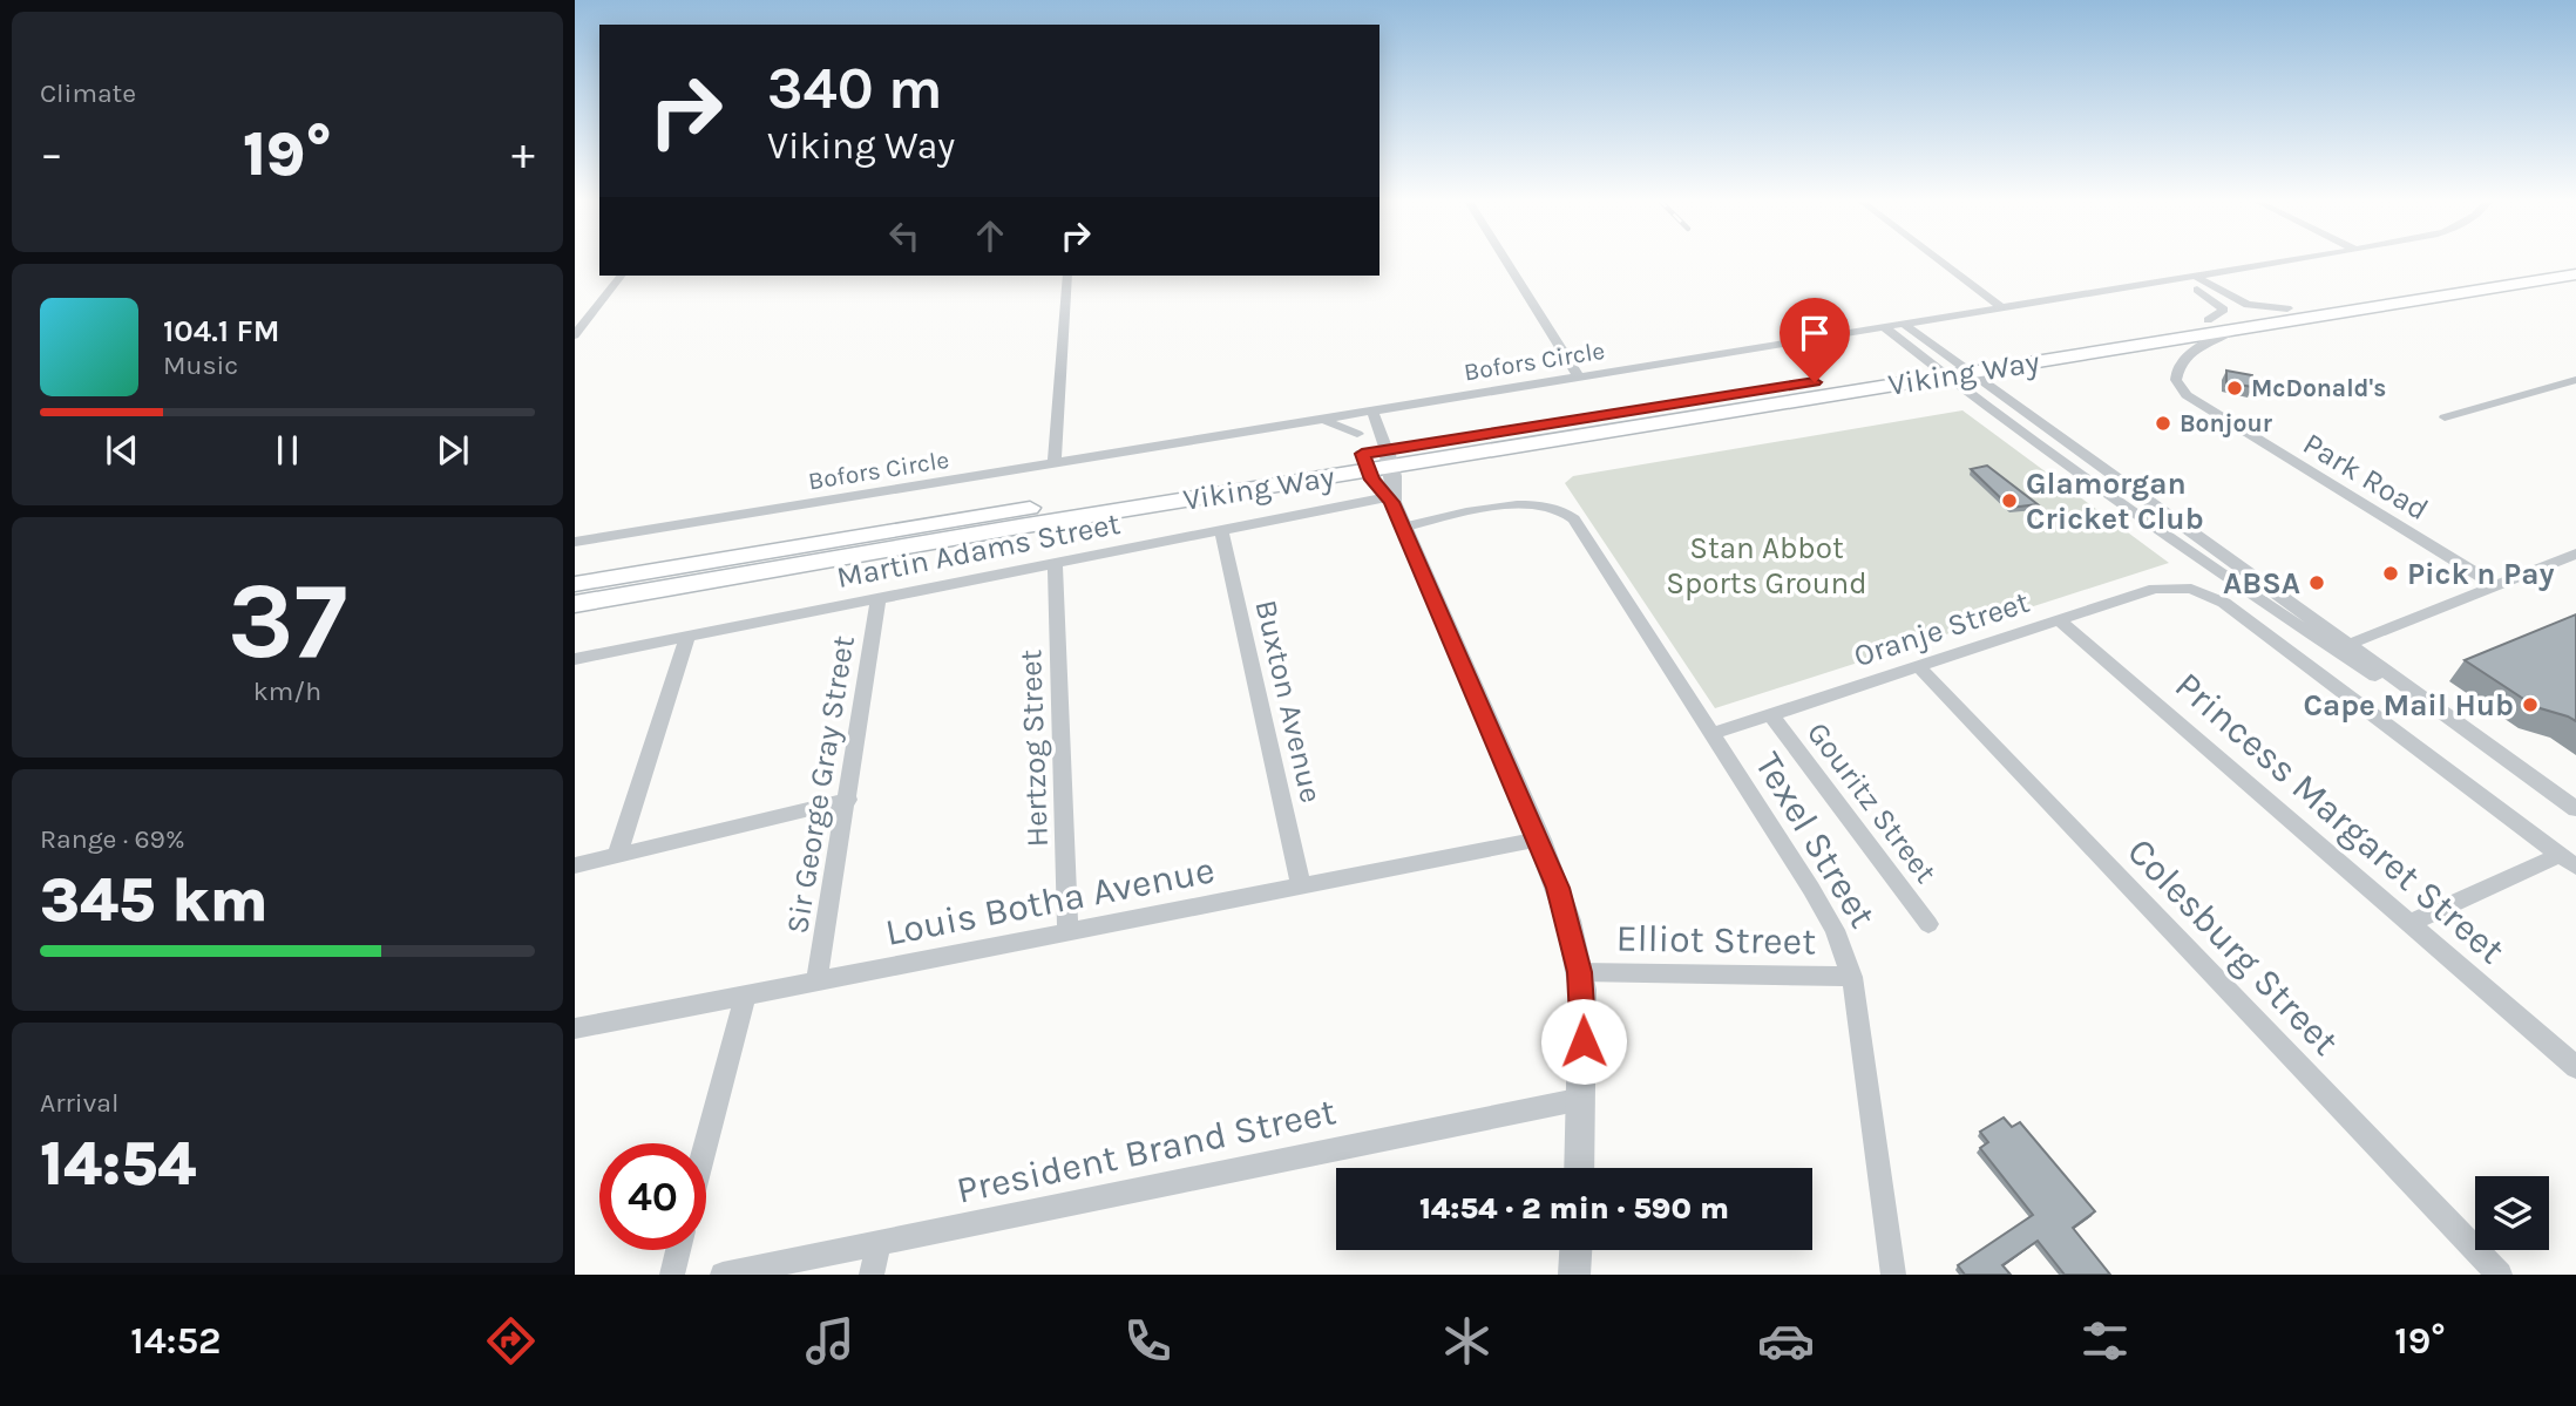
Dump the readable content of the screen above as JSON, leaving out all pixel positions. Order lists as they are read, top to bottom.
{
  "streets": {
    "main road": ["Viking Way"],
    "street": [
      "Bofors Circle",
      "Park Road",
      "Martin Adams Street",
      "Oranje Street",
      "Buxton Avenue",
      "Hertzog Street",
      "Sir George Gray Street",
      "Gouritz Street",
      "Princess Margaret Street",
      "Texel Street",
      "Louis Botha Avenue",
      "Elliot Street",
      "Colesburg Street",
      "President Brand Street"
    ]
  },
  "crossings": [
    ["Viking Way", "Park Road"],
    ["Martin Adams Street", "Buxton Avenue"],
    ["Martin Adams Street", "Hertzog Street"],
    ["Martin Adams Street", "Sir George Gray Street"],
    ["Oranje Street", "Gouritz Street"],
    ["Oranje Street", "Princess Margaret Street"],
    ["Oranje Street", "Texel Street"],
    ["Oranje Street", "Colesburg Street"],
    ["Buxton Avenue", "Louis Botha Avenue"],
    ["Hertzog Street", "Louis Botha Avenue"],
    ["Sir George Gray Street", "Louis Botha Avenue"],
    ["Texel Street", "Elliot Street"]
  ],
  "parks": ["Stan Abbot Sports Ground"],
  "places": [
    "McDonald's",
    "Bonjour",
    "Glamorgan Cricket Club",
    "Pick n Pay",
    "ABSA",
    "Cape Mail Hub"
  ],
  "page": {
    "tile": [
      "Climate",
      ["37", "km/h"],
      ["Range · 69%", "345 km"],
      ["Arrival", "14:54"]
    ],
    "turn": ["340 m", "Viking Way"],
    "heat": ["−", "19°", "+"],
    "song": ["104.1 FM", "Music"],
    "limit": "40",
    "trip": "14:54 · 2 min · 590 m",
    "tabs": ["14:52", "19°"]
  }
}
